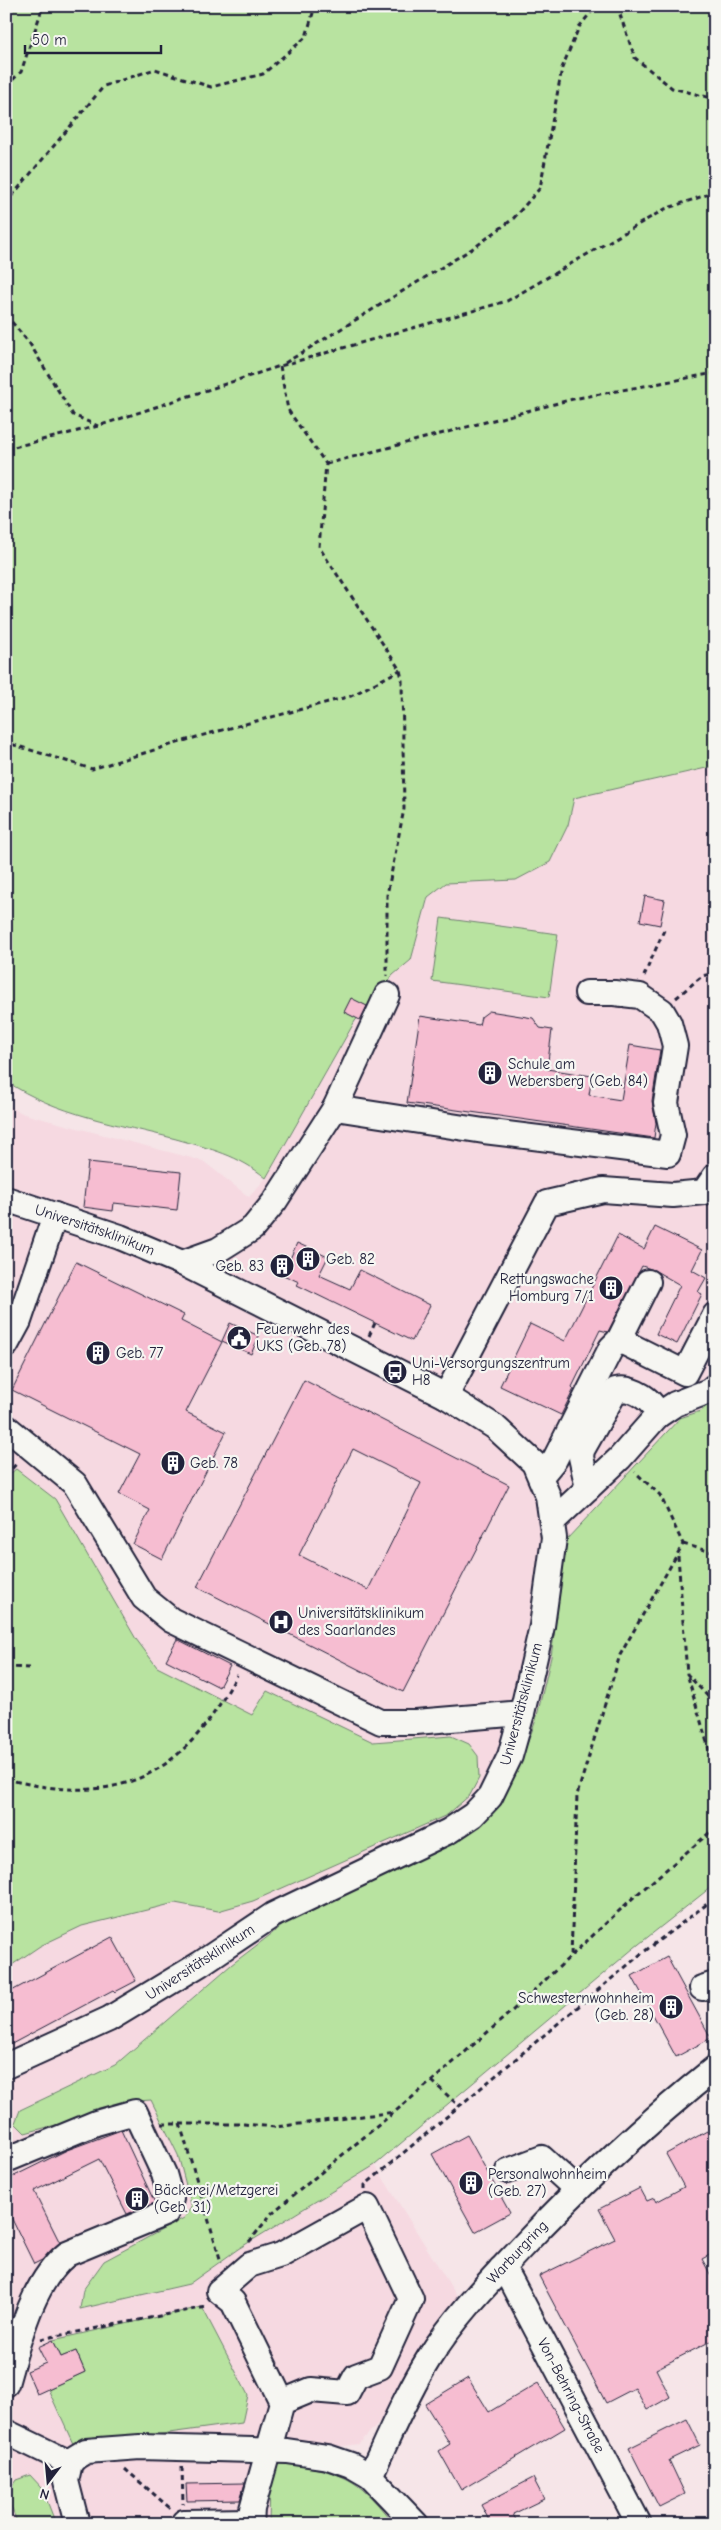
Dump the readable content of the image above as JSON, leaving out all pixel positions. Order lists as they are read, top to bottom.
{
  "streets": {
    "street": ["Universitätsklinikum", "Warburgring", "Von-Behring-Straße"]
  },
  "crossings": [
    ["Warburgring", "Von-Behring-Straße"]
  ],
  "places": {
    "building": [
      "Schule am Webersberg (Geb. 84)",
      "Geb. 82",
      "Geb. 83",
      "Rettungswache Homburg 7/1",
      "Geb. 77",
      "Geb. 78",
      "Schwesternwohnheim (Geb. 28)",
      "Personalwohnheim (Geb. 27)",
      "Bäckerei/Metzgerei (Geb. 31)"
    ],
    "public building": ["Feuerwehr des UKS (Geb. 78)"],
    "bus stop": ["Uni-Versorgungszentrum H8"],
    "hospital": ["Universitätsklinikum des Saarlandes"]
  },
  "scale_bar": "50 m",
  "north": "bottom"
}
